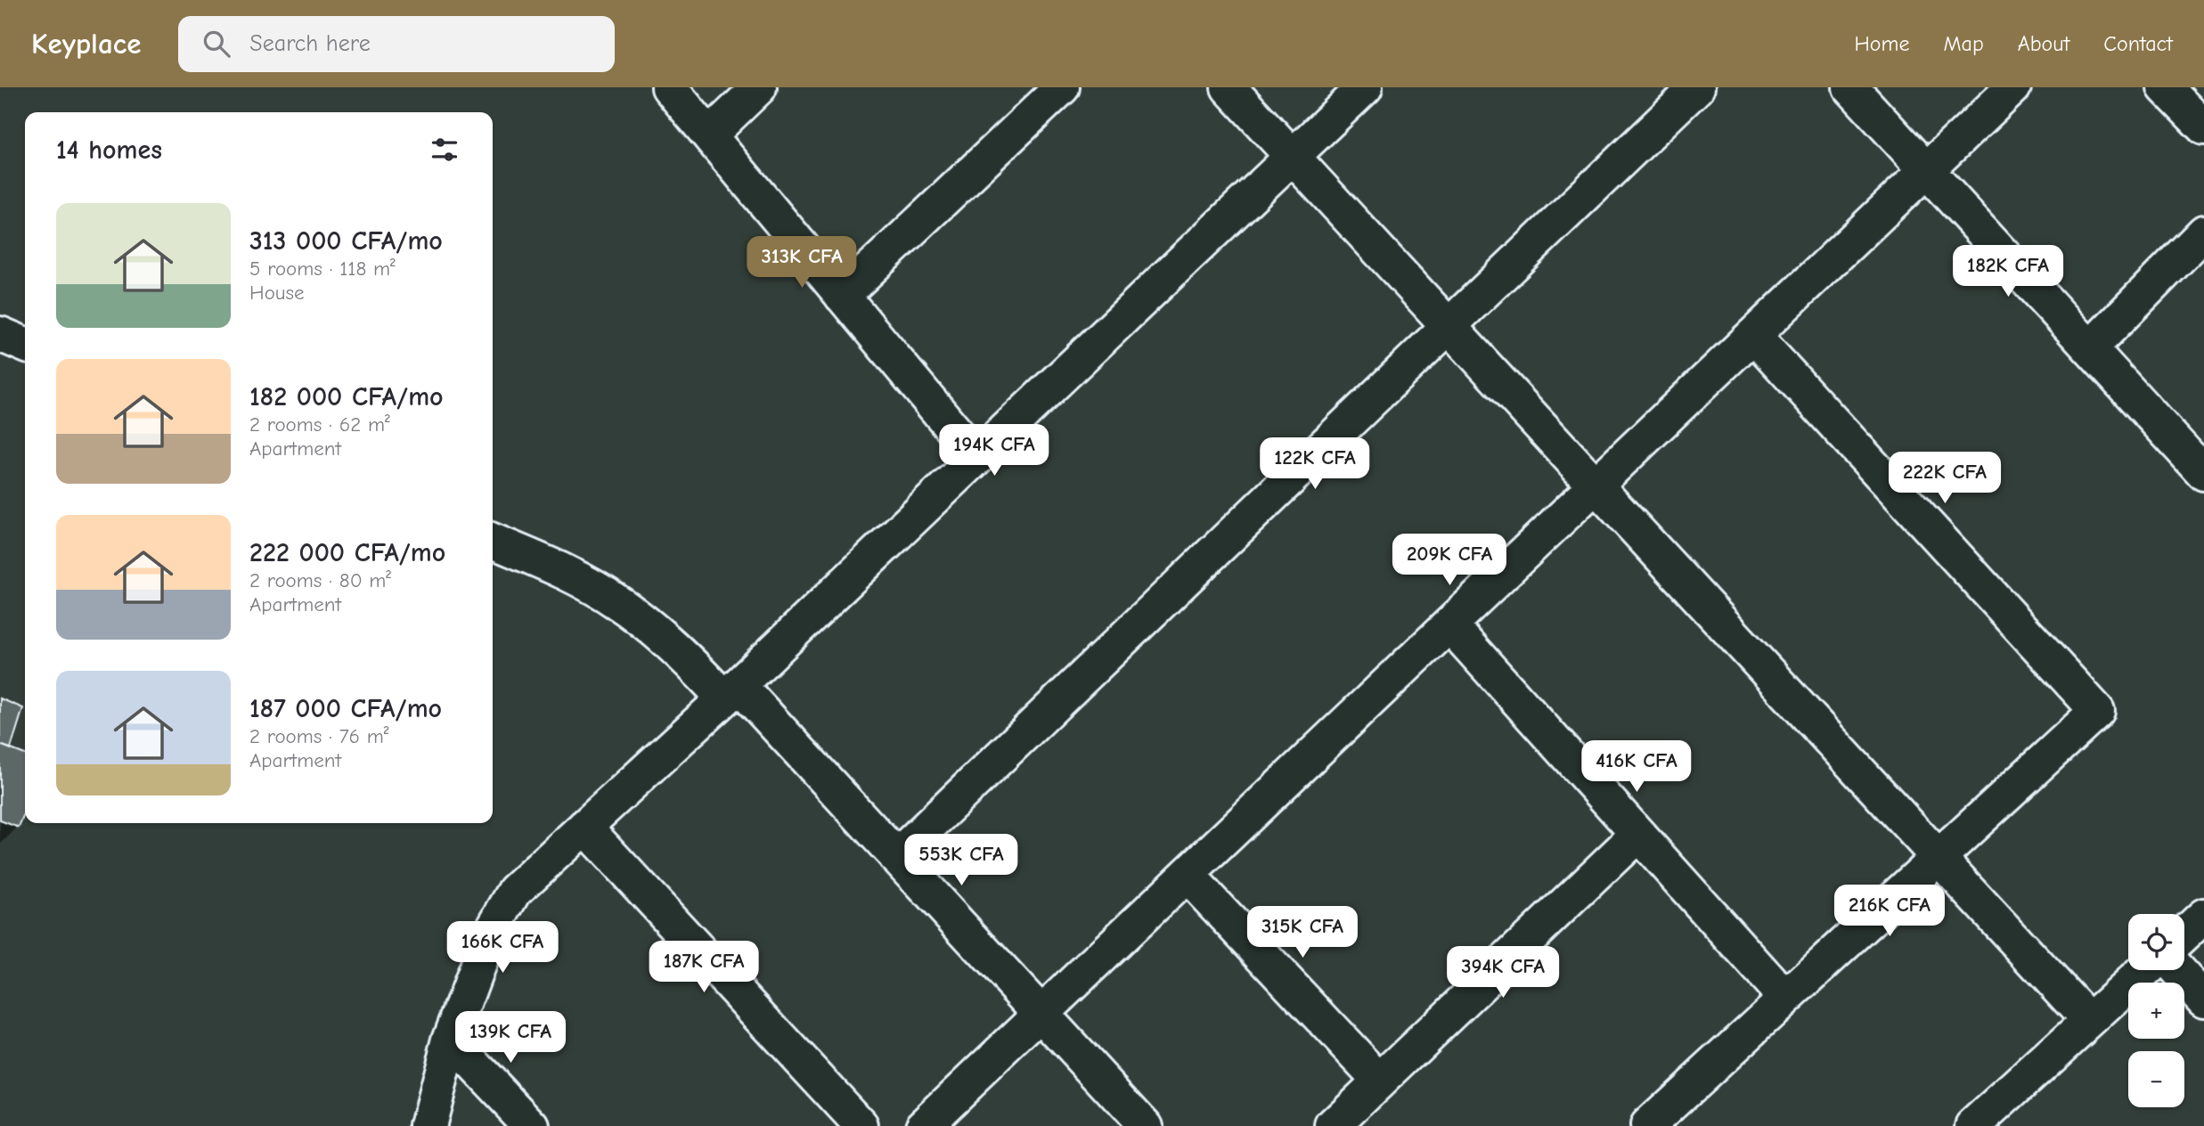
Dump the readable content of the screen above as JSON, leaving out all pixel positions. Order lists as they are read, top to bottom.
{
  "page": {
    "header": "Keyplace",
    "search": "Search here",
    "nav": [
      "Home",
      "Map",
      "About",
      "Contact"
    ],
    "heading": "14 homes",
    "list": [
      {
        "name": "313 000 CFA/mo",
        "note": "5 rooms · 118 m² · House"
      },
      {
        "name": "182 000 CFA/mo",
        "note": "2 rooms · 62 m² · Apartment"
      },
      {
        "name": "222 000 CFA/mo",
        "note": "2 rooms · 80 m² · Apartment"
      },
      {
        "name": "187 000 CFA/mo",
        "note": "2 rooms · 76 m² · Apartment"
      }
    ],
    "price": [
      "313K CFA",
      "182K CFA",
      "194K CFA",
      "122K CFA",
      "222K CFA",
      "209K CFA",
      "416K CFA",
      "553K CFA",
      "216K CFA",
      "315K CFA",
      "166K CFA",
      "187K CFA",
      "394K CFA",
      "139K CFA"
    ],
    "map_buttons": ["+", "−"]
  }
}
